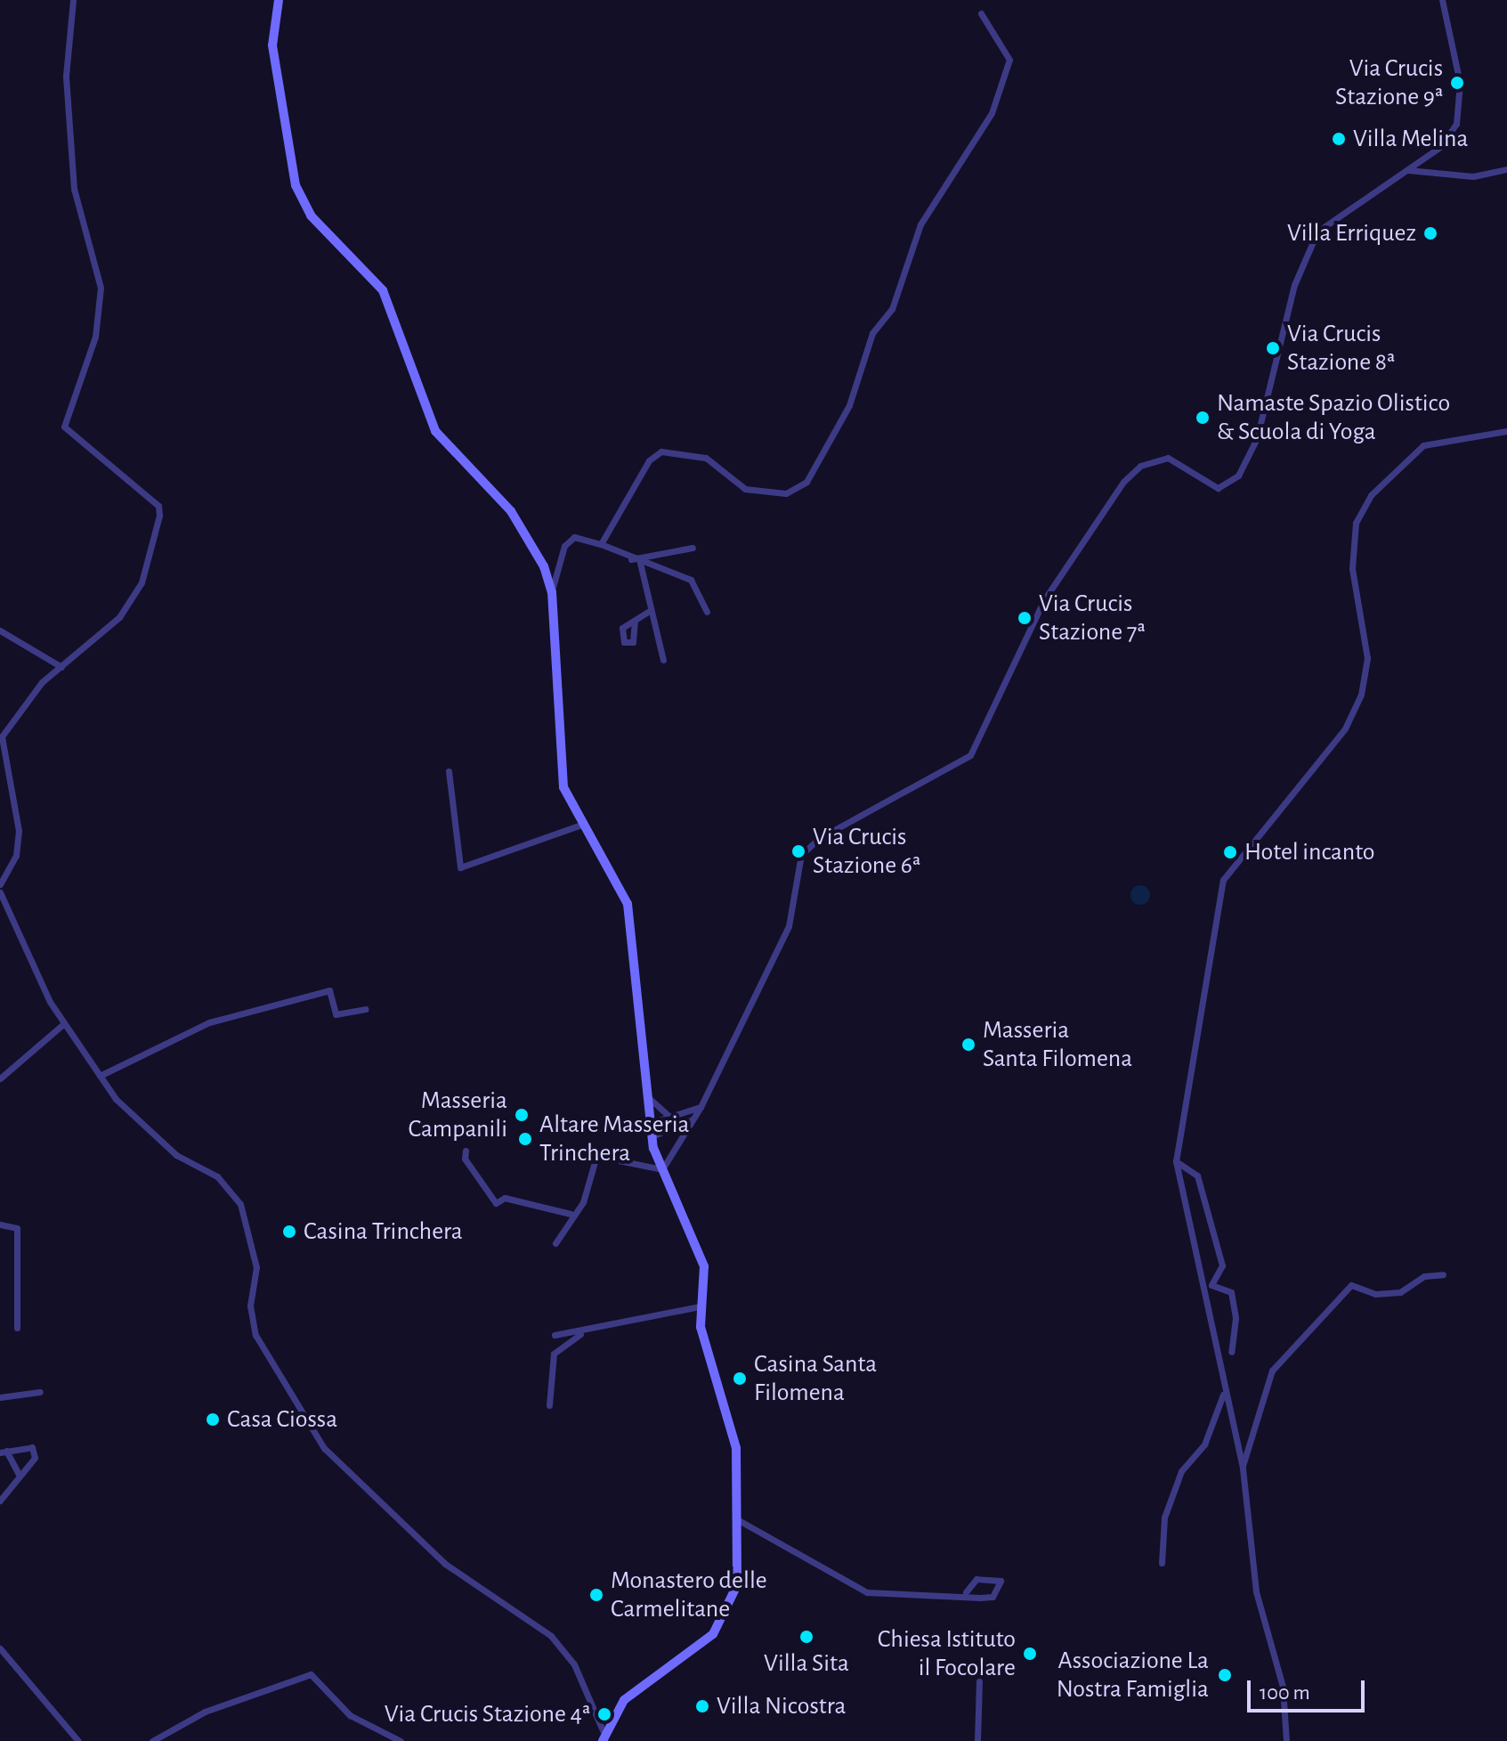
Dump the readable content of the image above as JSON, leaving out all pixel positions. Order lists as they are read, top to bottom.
{
  "places": [
    "Via Crucis Stazione 9ª",
    "Villa Melina",
    "Villa Erriquez",
    "Via Crucis Stazione 8ª",
    "Namaste Spazio Olistico & Scuola di Yoga",
    "Via Crucis Stazione 7ª",
    "Via Crucis Stazione 6ª",
    "Hotel incanto",
    "Masseria Santa Filomena",
    "Masseria Campanili",
    "Altare Masseria Trinchera",
    "Casina Trinchera",
    "Casina Santa Filomena",
    "Casa Ciossa",
    "Monastero delle Carmelitane",
    "Villa Sita",
    "Chiesa Istituto il Focolare",
    "Associazione La Nostra Famiglia",
    "Villa Nicostra",
    "Via Crucis Stazione 4ª"
  ],
  "scale_bar": "100 m"
}
